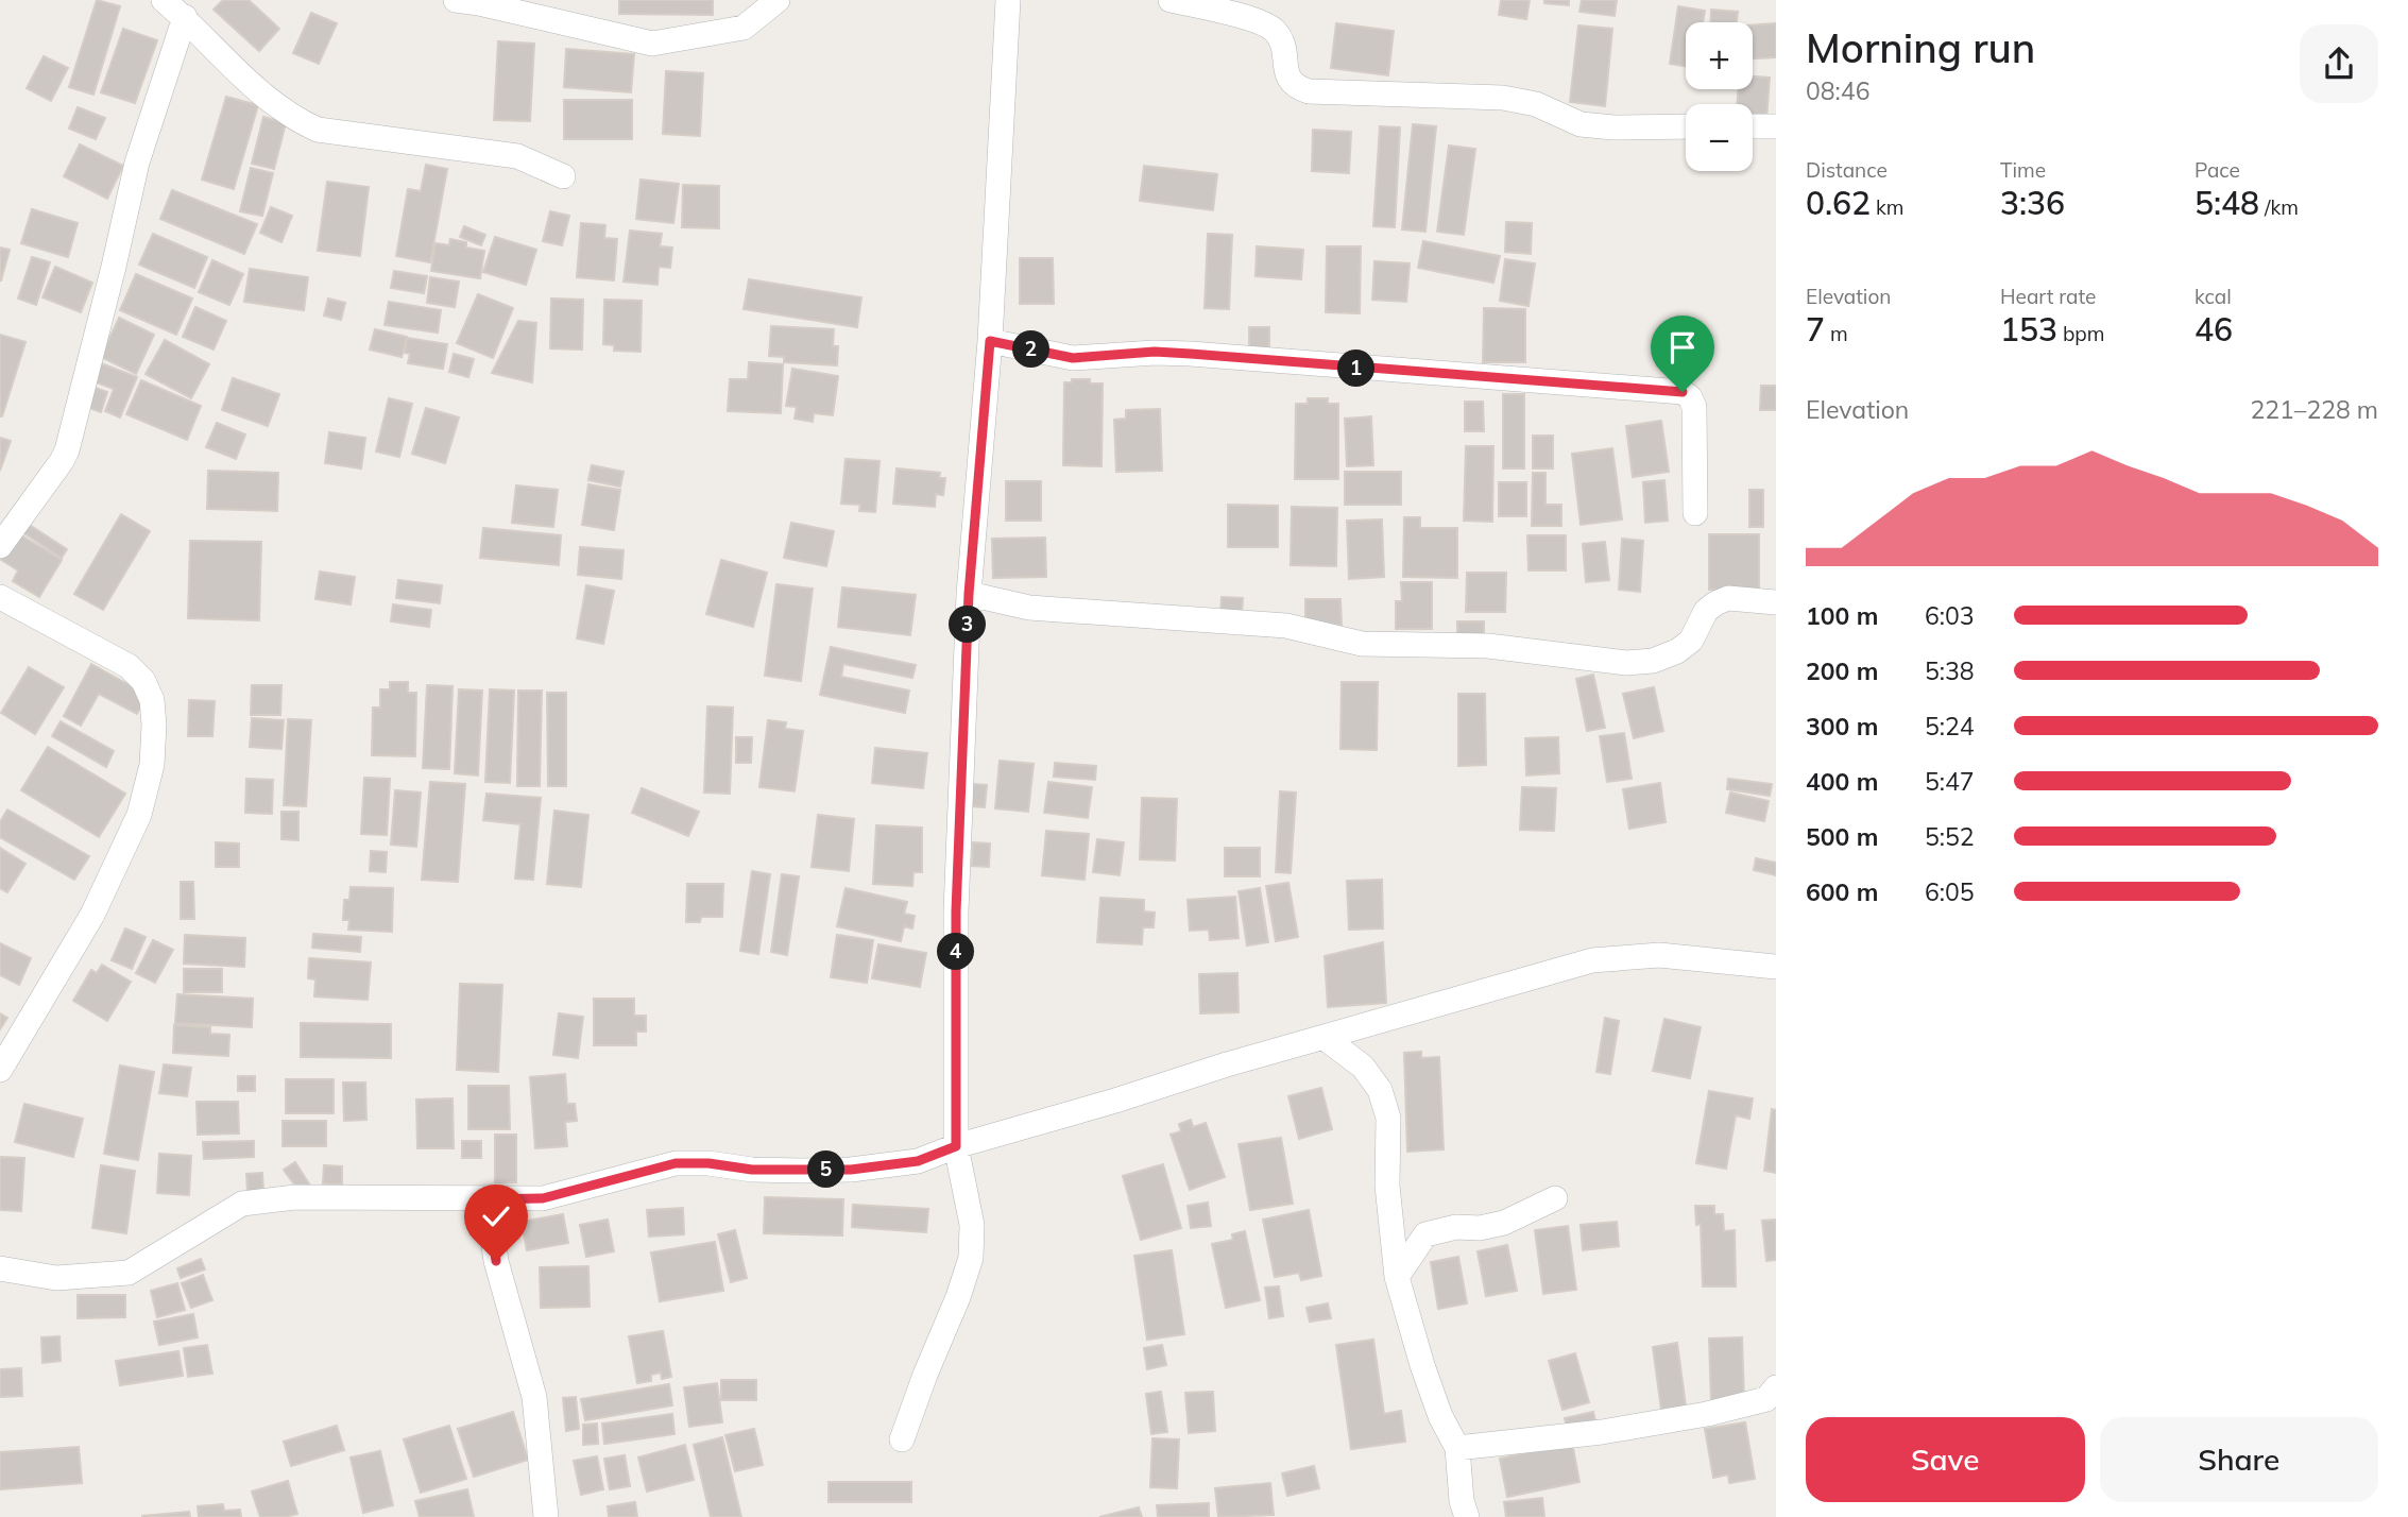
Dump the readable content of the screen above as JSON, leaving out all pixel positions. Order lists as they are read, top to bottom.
{
  "page": {
    "heading": ["Morning run", "08:46"],
    "map_buttons": ["+", "−"],
    "stats": [
      ["Distance", "0.62 km"],
      ["Time", "3:36"],
      ["Pace", "5:48 /km"],
      ["Elevation", "7 m"],
      ["Heart rate", "153 bpm"],
      ["kcal", "46"]
    ],
    "pins": [
      "2",
      "1",
      "3",
      "4",
      "5"
    ],
    "chart": ["Elevation", "221–228 m"],
    "list": [
      {
        "name": "100 m",
        "note": "6:03"
      },
      {
        "name": "200 m",
        "note": "5:38"
      },
      {
        "name": "300 m",
        "note": "5:24"
      },
      {
        "name": "400 m",
        "note": "5:47"
      },
      {
        "name": "500 m",
        "note": "5:52"
      },
      {
        "name": "600 m",
        "note": "6:05"
      }
    ],
    "buttons": ["Save", "Share"]
  }
}
